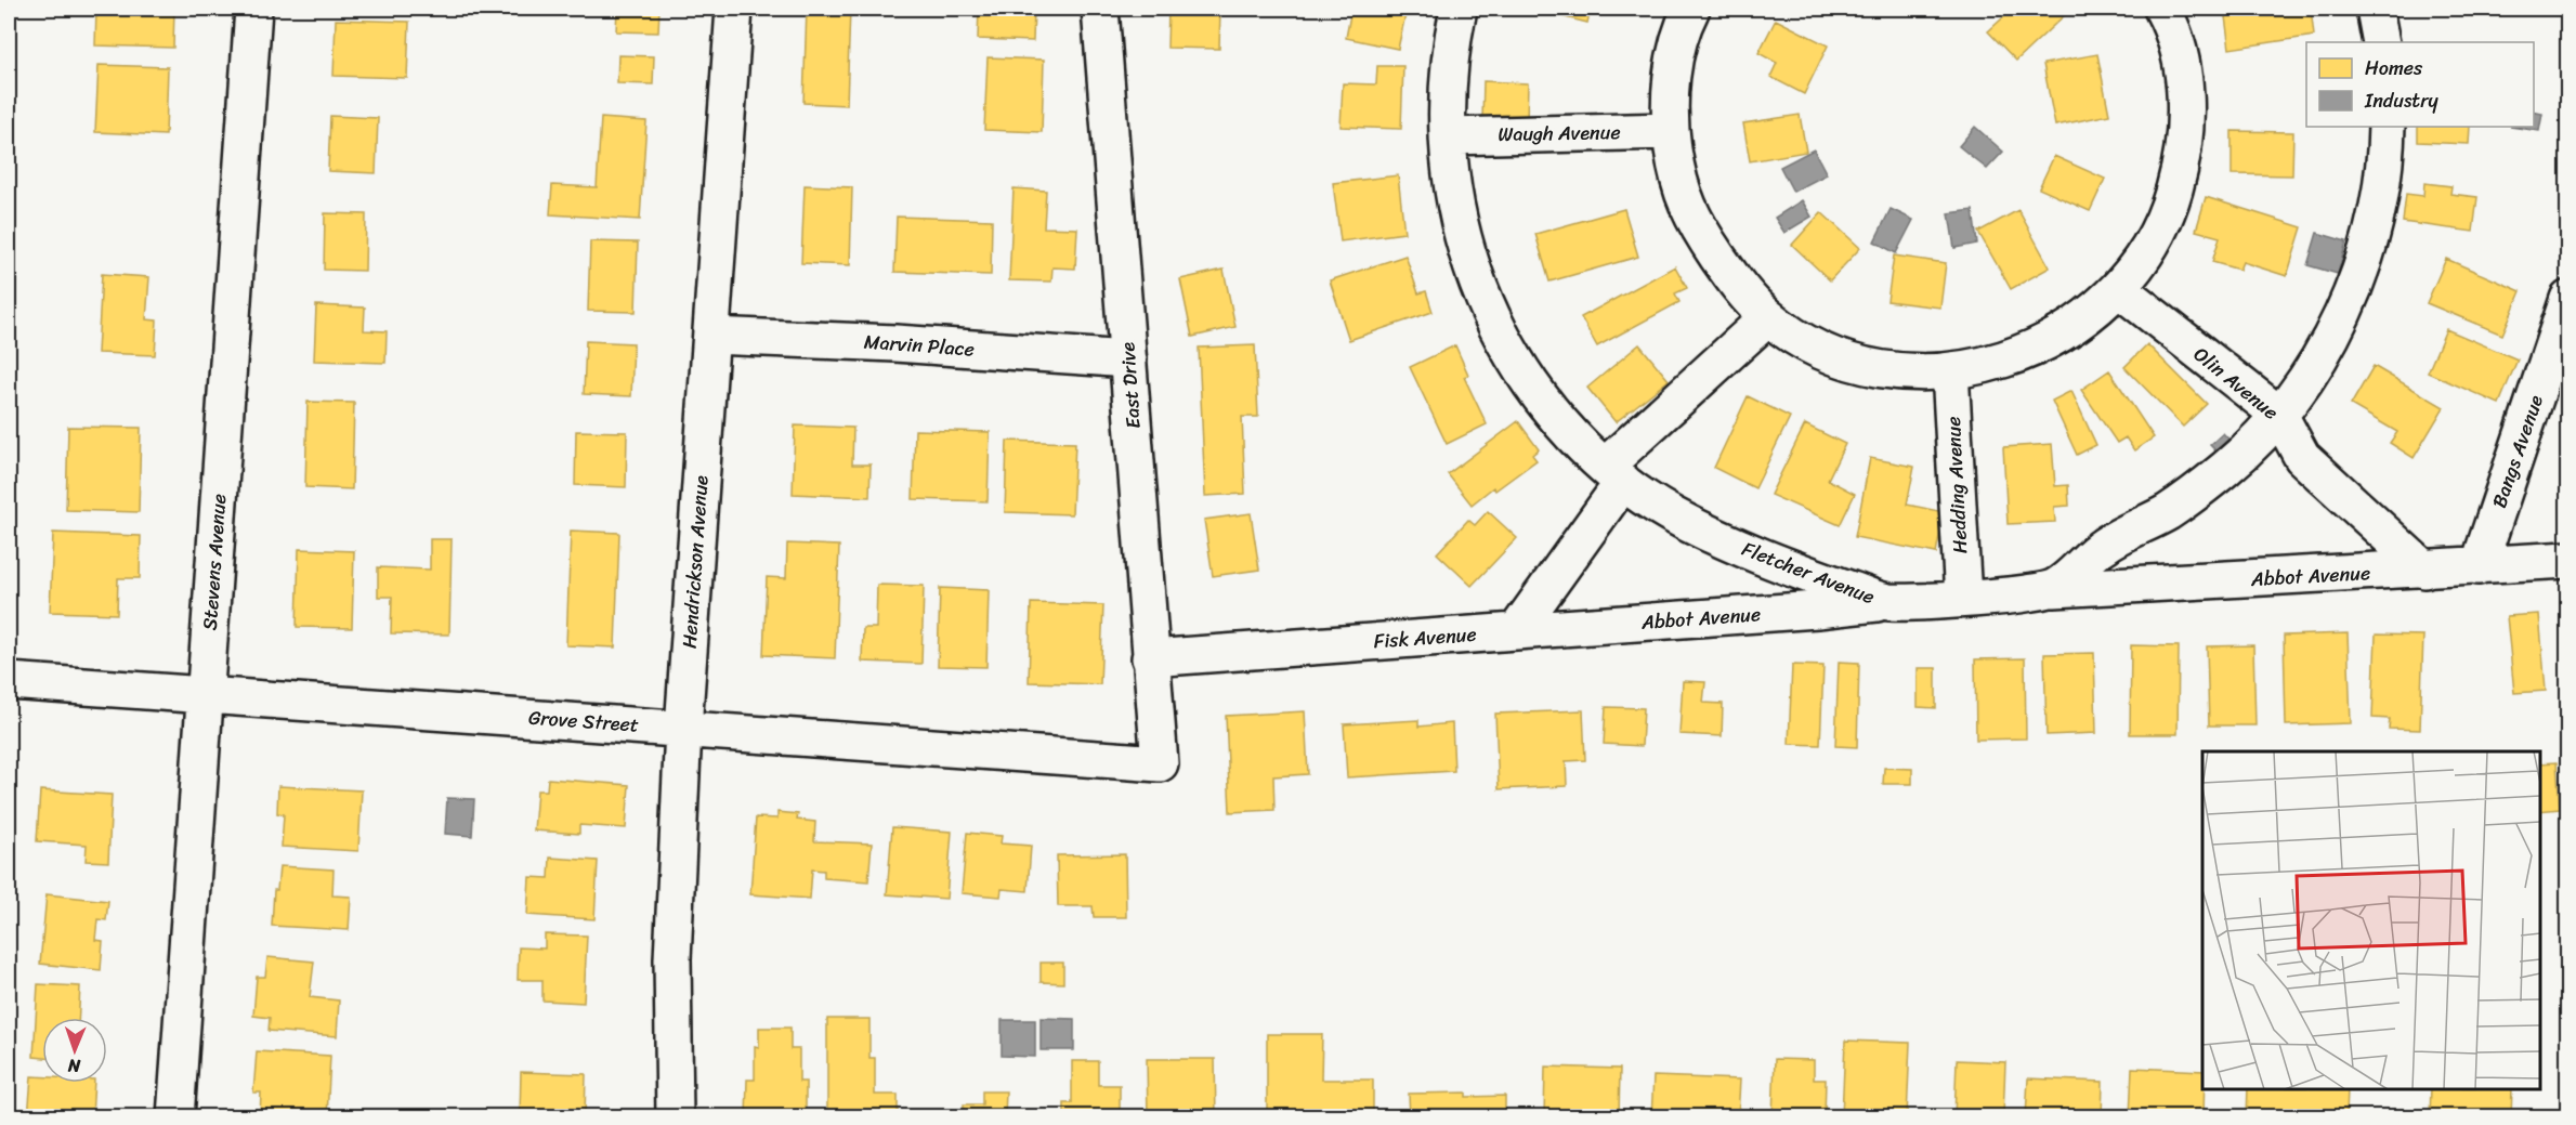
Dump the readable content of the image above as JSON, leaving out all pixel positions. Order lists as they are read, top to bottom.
{
  "streets": {
    "street": [
      "Waugh Avenue",
      "Marvin Place",
      "Olin Avenue",
      "East Drive",
      "Bangs Avenue",
      "Hedding Avenue",
      "Stevens Avenue",
      "Hendrickson Avenue",
      "Fletcher Avenue",
      "Abbot Avenue",
      "Fisk Avenue",
      "Grove Street"
    ]
  },
  "crossings": [
    ["Waugh Avenue", "Fletcher Avenue"],
    ["Marvin Place", "East Drive"],
    ["Marvin Place", "Hendrickson Avenue"],
    ["Olin Avenue", "Abbot Avenue"],
    ["East Drive", "Fisk Avenue"],
    ["East Drive", "Grove Street"],
    ["Bangs Avenue", "Abbot Avenue"],
    ["Hedding Avenue", "Fletcher Avenue"],
    ["Stevens Avenue", "Grove Street"],
    ["Hendrickson Avenue", "Grove Street"],
    ["Fletcher Avenue", "Abbot Avenue"],
    ["Abbot Avenue", "Fisk Avenue"]
  ],
  "legend": ["Homes", "Industry"],
  "north": "bottom"
}
